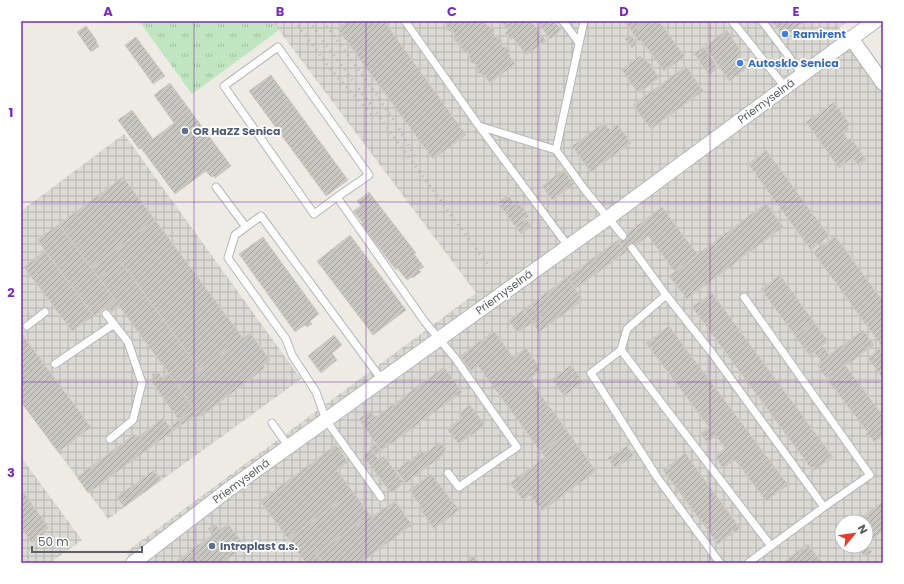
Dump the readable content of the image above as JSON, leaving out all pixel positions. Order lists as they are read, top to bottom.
{
  "streets": {
    "street": ["Priemyselná"]
  },
  "places": [
    "Ramirent",
    "Autosklo Senica",
    "OR HaZZ Senica",
    "Introplast a.s."
  ],
  "scale_bar": "50 m",
  "north": "top right",
  "grid": {
    "columns": [
      "A",
      "B",
      "C",
      "D",
      "E"
    ],
    "rows": ["1", "2", "3"]
  }
}
